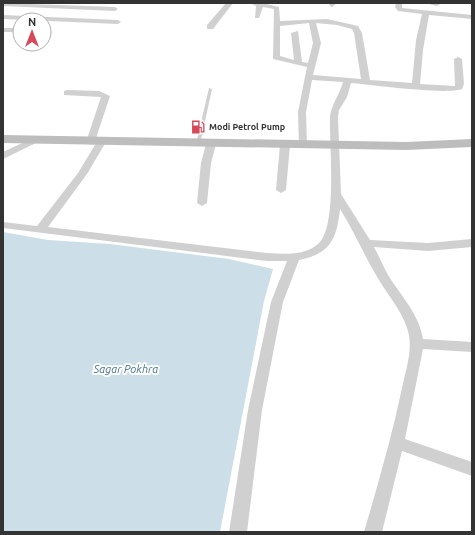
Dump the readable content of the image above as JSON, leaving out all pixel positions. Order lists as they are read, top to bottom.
{
  "water": ["Sagar Pokhra"],
  "places": {
    "fuel station": ["Modi Petrol Pump"]
  },
  "north": "top"
}
